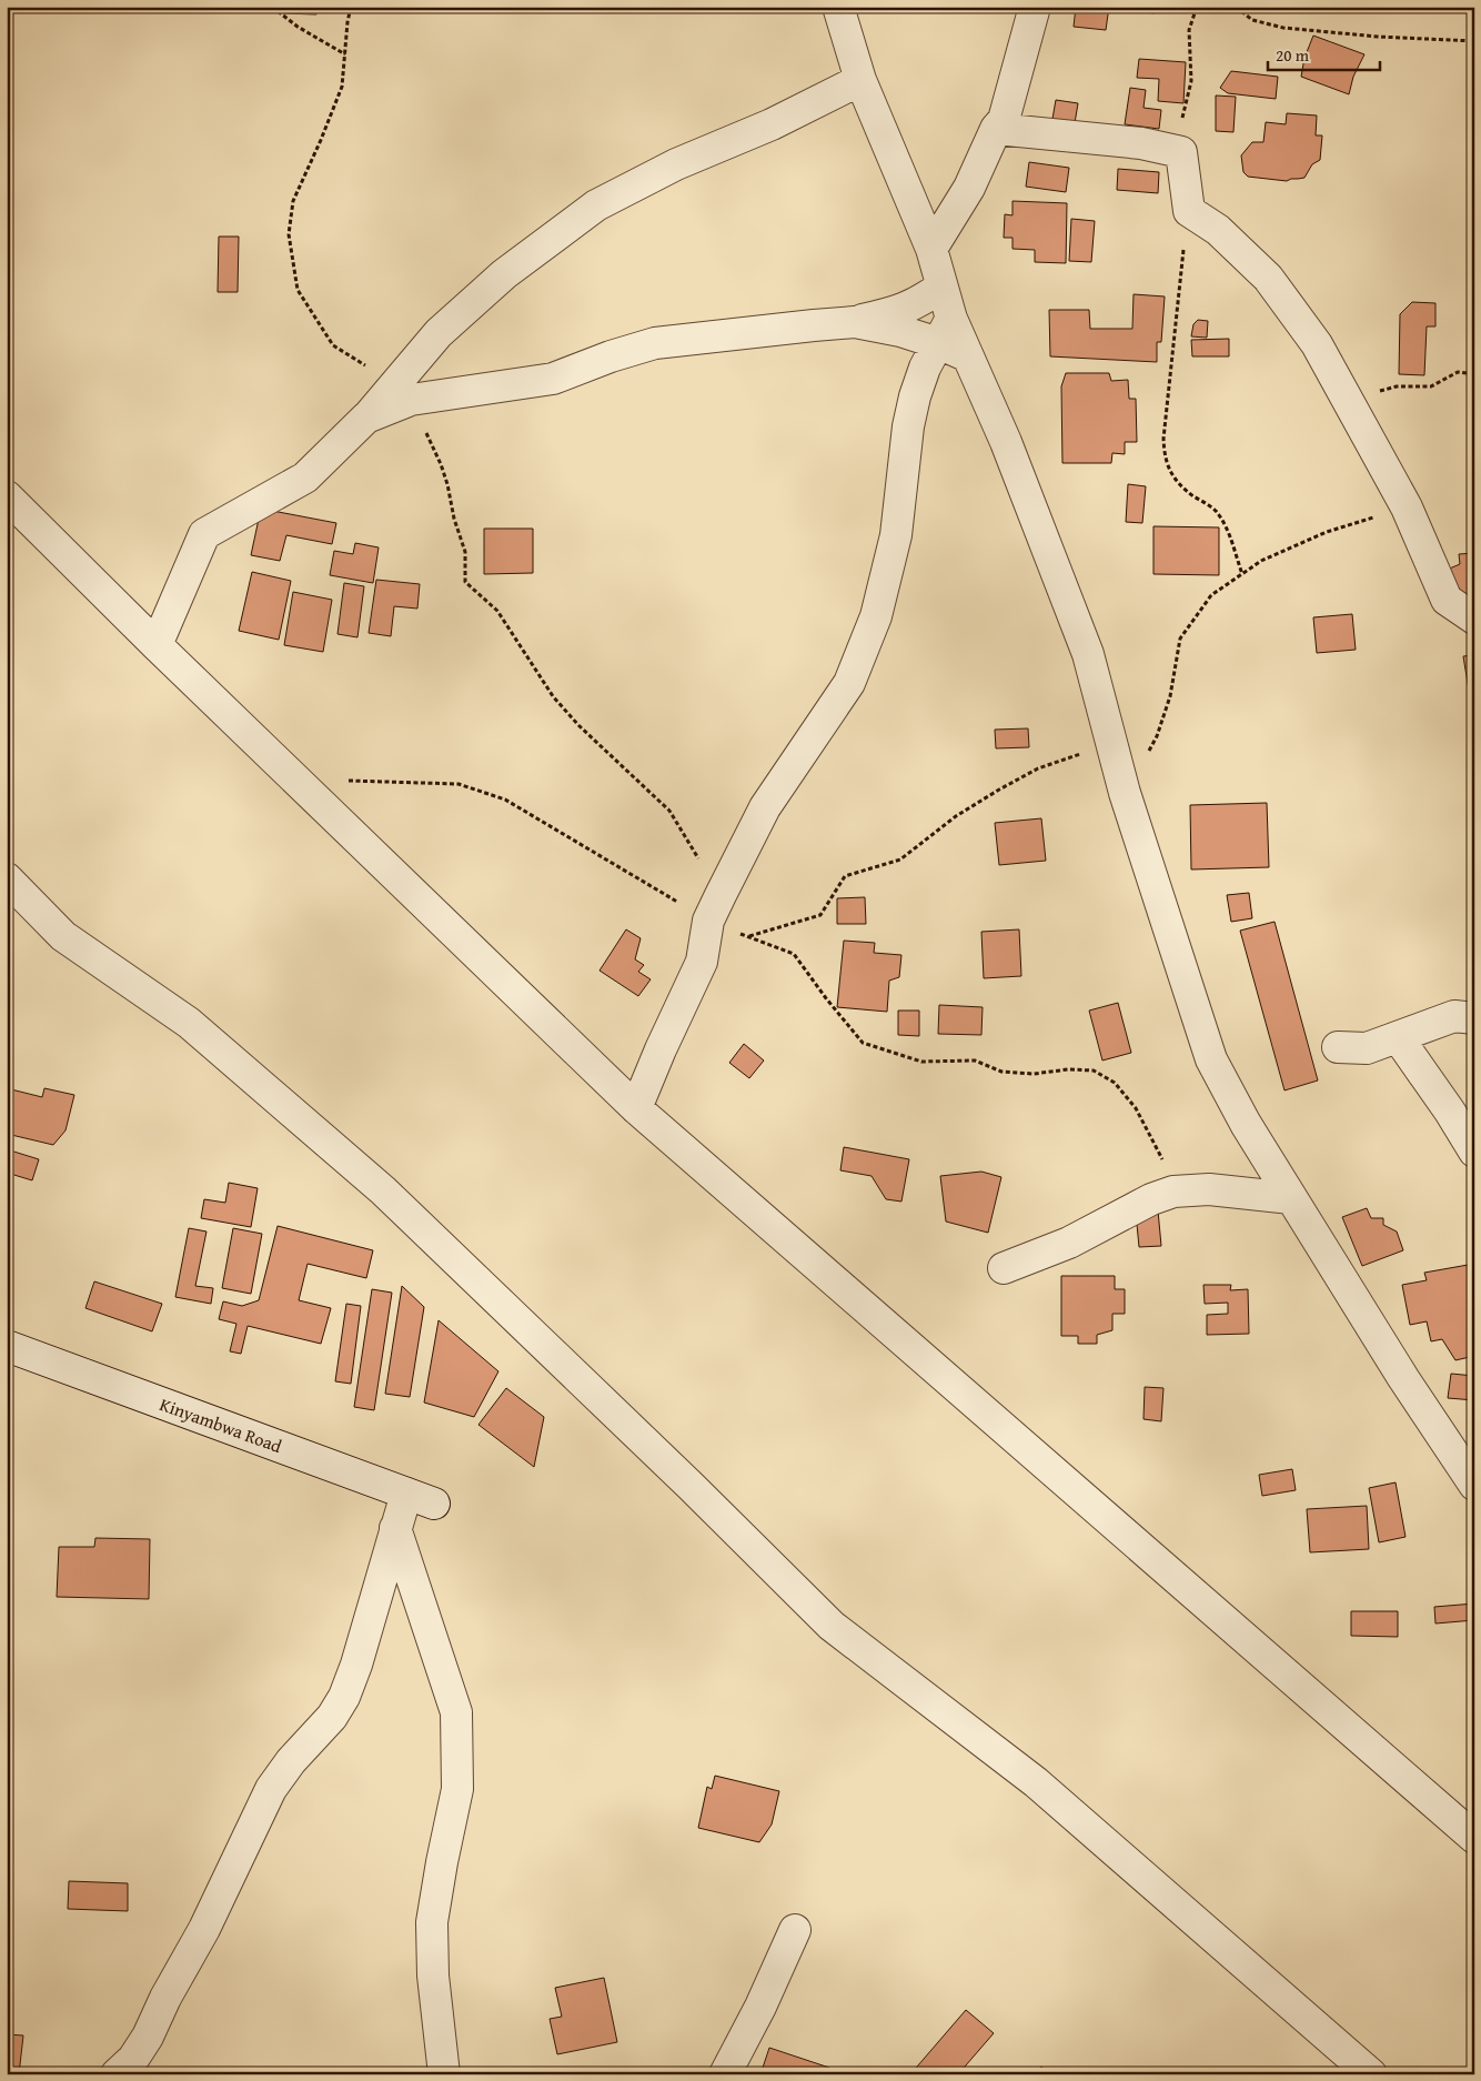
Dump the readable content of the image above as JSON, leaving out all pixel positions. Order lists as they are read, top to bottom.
{
  "streets": {
    "street": ["Kinyambwa Road"]
  },
  "scale_bar": "20 m"
}
